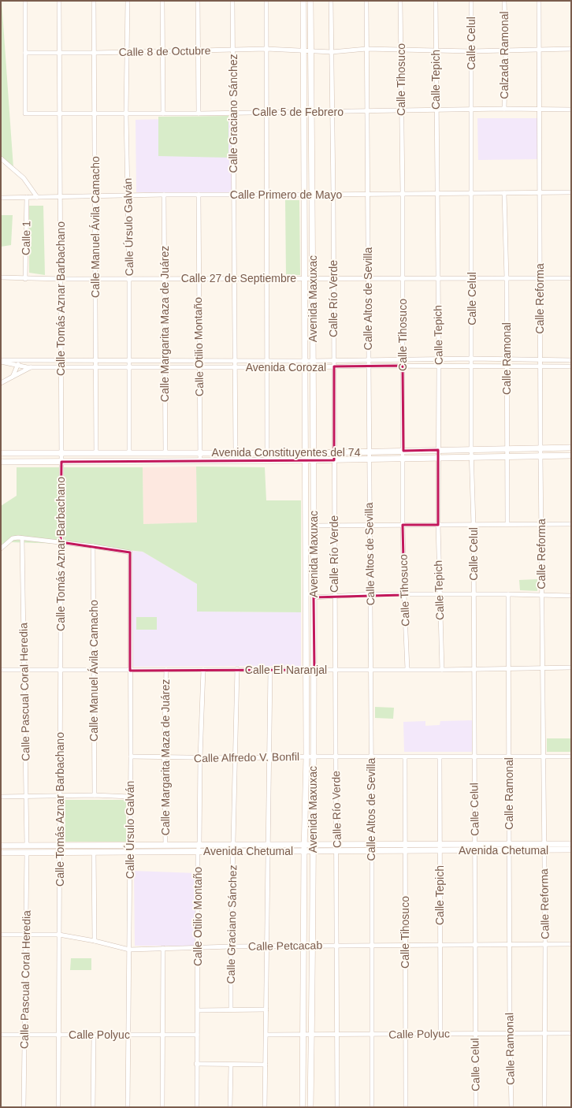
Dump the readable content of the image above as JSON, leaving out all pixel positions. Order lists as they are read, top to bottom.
{
  "streets": {
    "main road": ["Avenida Maxuxac", "Avenida Constituyentes del 74", "Avenida Chetumal"],
    "street": [
      "Calle Celul",
      "Calle 8 de Octubre",
      "Calzada Ramonal",
      "Calle Tihosuco",
      "Calle Tepich",
      "Calle 5 de Febrero",
      "Calle Graciano Sánchez",
      "Calle Primero de Mayo",
      "Calle Manuel Ávila Camacho",
      "Calle Úrsulo Galván",
      "Calle 1",
      "Calle 27 de Septiembre",
      "Calle Tomás Aznar Barbachano",
      "Calle Río Verde",
      "Calle Altos de Sevilla",
      "Calle Reforma",
      "Calle Margarita Maza de Juárez",
      "Calle Otilio Montaño",
      "Calle Ramonal",
      "Avenida Corozal",
      "Calle El Naranjal",
      "Calle Pascual Coral Heredia",
      "Calle Alfredo V. Bonfil",
      "Calle Petcacab",
      "Calle Polyuc"
    ]
  },
  "crossings": [
    ["Calle Celul", "Calle 8 de Octubre"],
    ["Calle Celul", "Calle 5 de Febrero"],
    ["Calle Celul", "Calle Primero de Mayo"],
    ["Calle Celul", "Calle 27 de Septiembre"],
    ["Calle Celul", "Avenida Corozal"],
    ["Calle Celul", "Avenida Constituyentes del 74"],
    ["Calle Celul", "Calle El Naranjal"],
    ["Calle Celul", "Calle Alfredo V. Bonfil"],
    ["Calle Celul", "Avenida Chetumal"],
    ["Calle Celul", "Calle Petcacab"],
    ["Calle Celul", "Calle Polyuc"],
    ["Calle 8 de Octubre", "Calzada Ramonal"],
    ["Calle 8 de Octubre", "Calle Tihosuco"],
    ["Calle 8 de Octubre", "Calle Tepich"],
    ["Calle 8 de Octubre", "Calle 5 de Febrero"],
    ["Calle 8 de Octubre", "Calle Graciano Sánchez"],
    ["Calle 8 de Octubre", "Calle Manuel Ávila Camacho"],
    ["Calle 8 de Octubre", "Calle Úrsulo Galván"],
    ["Calle 8 de Octubre", "Calle Tomás Aznar Barbachano"],
    ["Calle 8 de Octubre", "Avenida Maxuxac"],
    ["Calle 8 de Octubre", "Calle Río Verde"],
    ["Calle 8 de Octubre", "Calle Altos de Sevilla"],
    ["Calle 8 de Octubre", "Calle Reforma"],
    ["Calzada Ramonal", "Calle 5 de Febrero"],
    ["Calle Tihosuco", "Calle 5 de Febrero"],
    ["Calle Tihosuco", "Calle Primero de Mayo"],
    ["Calle Tihosuco", "Calle 27 de Septiembre"],
    ["Calle Tihosuco", "Avenida Corozal"],
    ["Calle Tihosuco", "Avenida Constituyentes del 74"],
    ["Calle Tihosuco", "Calle El Naranjal"],
    ["Calle Tihosuco", "Calle Alfredo V. Bonfil"],
    ["Calle Tihosuco", "Avenida Chetumal"],
    ["Calle Tihosuco", "Calle Petcacab"],
    ["Calle Tihosuco", "Calle Polyuc"],
    ["Calle Tepich", "Calle 5 de Febrero"],
    ["Calle Tepich", "Calle Primero de Mayo"],
    ["Calle Tepich", "Calle 27 de Septiembre"],
    ["Calle Tepich", "Avenida Corozal"],
    ["Calle Tepich", "Avenida Constituyentes del 74"],
    ["Calle Tepich", "Calle El Naranjal"],
    ["Calle Tepich", "Calle Alfredo V. Bonfil"],
    ["Calle Tepich", "Avenida Chetumal"],
    ["Calle Tepich", "Calle Petcacab"],
    ["Calle Tepich", "Calle Polyuc"],
    ["Calle 5 de Febrero", "Calle Graciano Sánchez"],
    ["Calle 5 de Febrero", "Calle Manuel Ávila Camacho"],
    ["Calle 5 de Febrero", "Calle Úrsulo Galván"],
    ["Calle 5 de Febrero", "Calle Tomás Aznar Barbachano"],
    ["Calle 5 de Febrero", "Avenida Maxuxac"],
    ["Calle 5 de Febrero", "Calle Río Verde"],
    ["Calle 5 de Febrero", "Calle Altos de Sevilla"],
    ["Calle 5 de Febrero", "Calle Reforma"],
    ["Calle Graciano Sánchez", "Calle Primero de Mayo"],
    ["Calle Graciano Sánchez", "Calle 27 de Septiembre"],
    ["Calle Graciano Sánchez", "Avenida Corozal"],
    ["Calle Graciano Sánchez", "Avenida Constituyentes del 74"],
    ["Calle Graciano Sánchez", "Calle El Naranjal"],
    ["Calle Graciano Sánchez", "Calle Alfredo V. Bonfil"],
    ["Calle Graciano Sánchez", "Avenida Chetumal"],
    ["Calle Graciano Sánchez", "Calle Petcacab"],
    ["Calle Primero de Mayo", "Calle Manuel Ávila Camacho"],
    ["Calle Primero de Mayo", "Calle Úrsulo Galván"],
    ["Calle Primero de Mayo", "Calle 1"],
    ["Calle Primero de Mayo", "Calle Tomás Aznar Barbachano"],
    ["Calle Primero de Mayo", "Avenida Maxuxac"],
    ["Calle Primero de Mayo", "Calle Río Verde"],
    ["Calle Primero de Mayo", "Calle Altos de Sevilla"],
    ["Calle Primero de Mayo", "Calle Reforma"],
    ["Calle Primero de Mayo", "Calle Margarita Maza de Juárez"],
    ["Calle Primero de Mayo", "Calle Otilio Montaño"],
    ["Calle Primero de Mayo", "Calle Ramonal"],
    ["Calle Manuel Ávila Camacho", "Calle Úrsulo Galván"],
    ["Calle Manuel Ávila Camacho", "Calle 27 de Septiembre"],
    ["Calle Manuel Ávila Camacho", "Avenida Corozal"],
    ["Calle Manuel Ávila Camacho", "Avenida Constituyentes del 74"],
    ["Calle Manuel Ávila Camacho", "Calle El Naranjal"],
    ["Calle Úrsulo Galván", "Calle 27 de Septiembre"],
    ["Calle Úrsulo Galván", "Avenida Corozal"],
    ["Calle Úrsulo Galván", "Avenida Constituyentes del 74"],
    ["Calle Úrsulo Galván", "Calle El Naranjal"],
    ["Calle Úrsulo Galván", "Calle Alfredo V. Bonfil"],
    ["Calle Úrsulo Galván", "Avenida Chetumal"],
    ["Calle Úrsulo Galván", "Calle Petcacab"],
    ["Calle Úrsulo Galván", "Calle Polyuc"],
    ["Calle 1", "Calle 27 de Septiembre"],
    ["Calle 27 de Septiembre", "Calle Tomás Aznar Barbachano"],
    ["Calle 27 de Septiembre", "Avenida Maxuxac"],
    ["Calle 27 de Septiembre", "Calle Río Verde"],
    ["Calle 27 de Septiembre", "Calle Altos de Sevilla"],
    ["Calle 27 de Septiembre", "Calle Reforma"],
    ["Calle 27 de Septiembre", "Calle Margarita Maza de Juárez"],
    ["Calle 27 de Septiembre", "Calle Otilio Montaño"],
    ["Calle 27 de Septiembre", "Calle Ramonal"],
    ["Calle Tomás Aznar Barbachano", "Avenida Corozal"],
    ["Calle Tomás Aznar Barbachano", "Avenida Constituyentes del 74"],
    ["Calle Tomás Aznar Barbachano", "Calle El Naranjal"],
    ["Calle Tomás Aznar Barbachano", "Avenida Chetumal"],
    ["Calle Tomás Aznar Barbachano", "Calle Petcacab"],
    ["Calle Tomás Aznar Barbachano", "Calle Polyuc"],
    ["Avenida Maxuxac", "Avenida Corozal"],
    ["Avenida Maxuxac", "Avenida Constituyentes del 74"],
    ["Avenida Maxuxac", "Calle El Naranjal"],
    ["Avenida Maxuxac", "Calle Alfredo V. Bonfil"],
    ["Avenida Maxuxac", "Avenida Chetumal"],
    ["Avenida Maxuxac", "Calle Petcacab"],
    ["Avenida Maxuxac", "Calle Polyuc"],
    ["Calle Río Verde", "Avenida Corozal"],
    ["Calle Río Verde", "Avenida Constituyentes del 74"],
    ["Calle Río Verde", "Calle El Naranjal"],
    ["Calle Río Verde", "Calle Alfredo V. Bonfil"],
    ["Calle Río Verde", "Avenida Chetumal"],
    ["Calle Río Verde", "Calle Petcacab"],
    ["Calle Río Verde", "Calle Polyuc"],
    ["Calle Altos de Sevilla", "Avenida Corozal"],
    ["Calle Altos de Sevilla", "Avenida Constituyentes del 74"],
    ["Calle Altos de Sevilla", "Calle El Naranjal"],
    ["Calle Altos de Sevilla", "Calle Alfredo V. Bonfil"],
    ["Calle Altos de Sevilla", "Avenida Chetumal"],
    ["Calle Altos de Sevilla", "Calle Petcacab"],
    ["Calle Altos de Sevilla", "Calle Polyuc"],
    ["Calle Reforma", "Avenida Corozal"],
    ["Calle Reforma", "Avenida Constituyentes del 74"],
    ["Calle Reforma", "Calle El Naranjal"],
    ["Calle Reforma", "Calle Alfredo V. Bonfil"],
    ["Calle Reforma", "Avenida Chetumal"],
    ["Calle Reforma", "Calle Petcacab"],
    ["Calle Reforma", "Calle Polyuc"],
    ["Calle Margarita Maza de Juárez", "Avenida Corozal"],
    ["Calle Margarita Maza de Juárez", "Avenida Constituyentes del 74"],
    ["Calle Margarita Maza de Juárez", "Calle El Naranjal"],
    ["Calle Margarita Maza de Juárez", "Calle Alfredo V. Bonfil"],
    ["Calle Margarita Maza de Juárez", "Avenida Chetumal"],
    ["Calle Otilio Montaño", "Avenida Corozal"],
    ["Calle Otilio Montaño", "Avenida Constituyentes del 74"],
    ["Calle Otilio Montaño", "Calle El Naranjal"],
    ["Calle Otilio Montaño", "Calle Alfredo V. Bonfil"],
    ["Calle Otilio Montaño", "Avenida Chetumal"],
    ["Calle Otilio Montaño", "Calle Petcacab"],
    ["Calle Otilio Montaño", "Calle Polyuc"],
    ["Calle Ramonal", "Avenida Corozal"],
    ["Calle Ramonal", "Avenida Constituyentes del 74"],
    ["Calle Ramonal", "Calle El Naranjal"],
    ["Calle Ramonal", "Calle Alfredo V. Bonfil"],
    ["Calle Ramonal", "Avenida Chetumal"],
    ["Calle Ramonal", "Calle Petcacab"],
    ["Calle Ramonal", "Calle Polyuc"],
    ["Calle El Naranjal", "Calle Pascual Coral Heredia"],
    ["Calle Pascual Coral Heredia", "Avenida Chetumal"],
    ["Calle Pascual Coral Heredia", "Calle Petcacab"],
    ["Calle Pascual Coral Heredia", "Calle Polyuc"]
  ]
}
